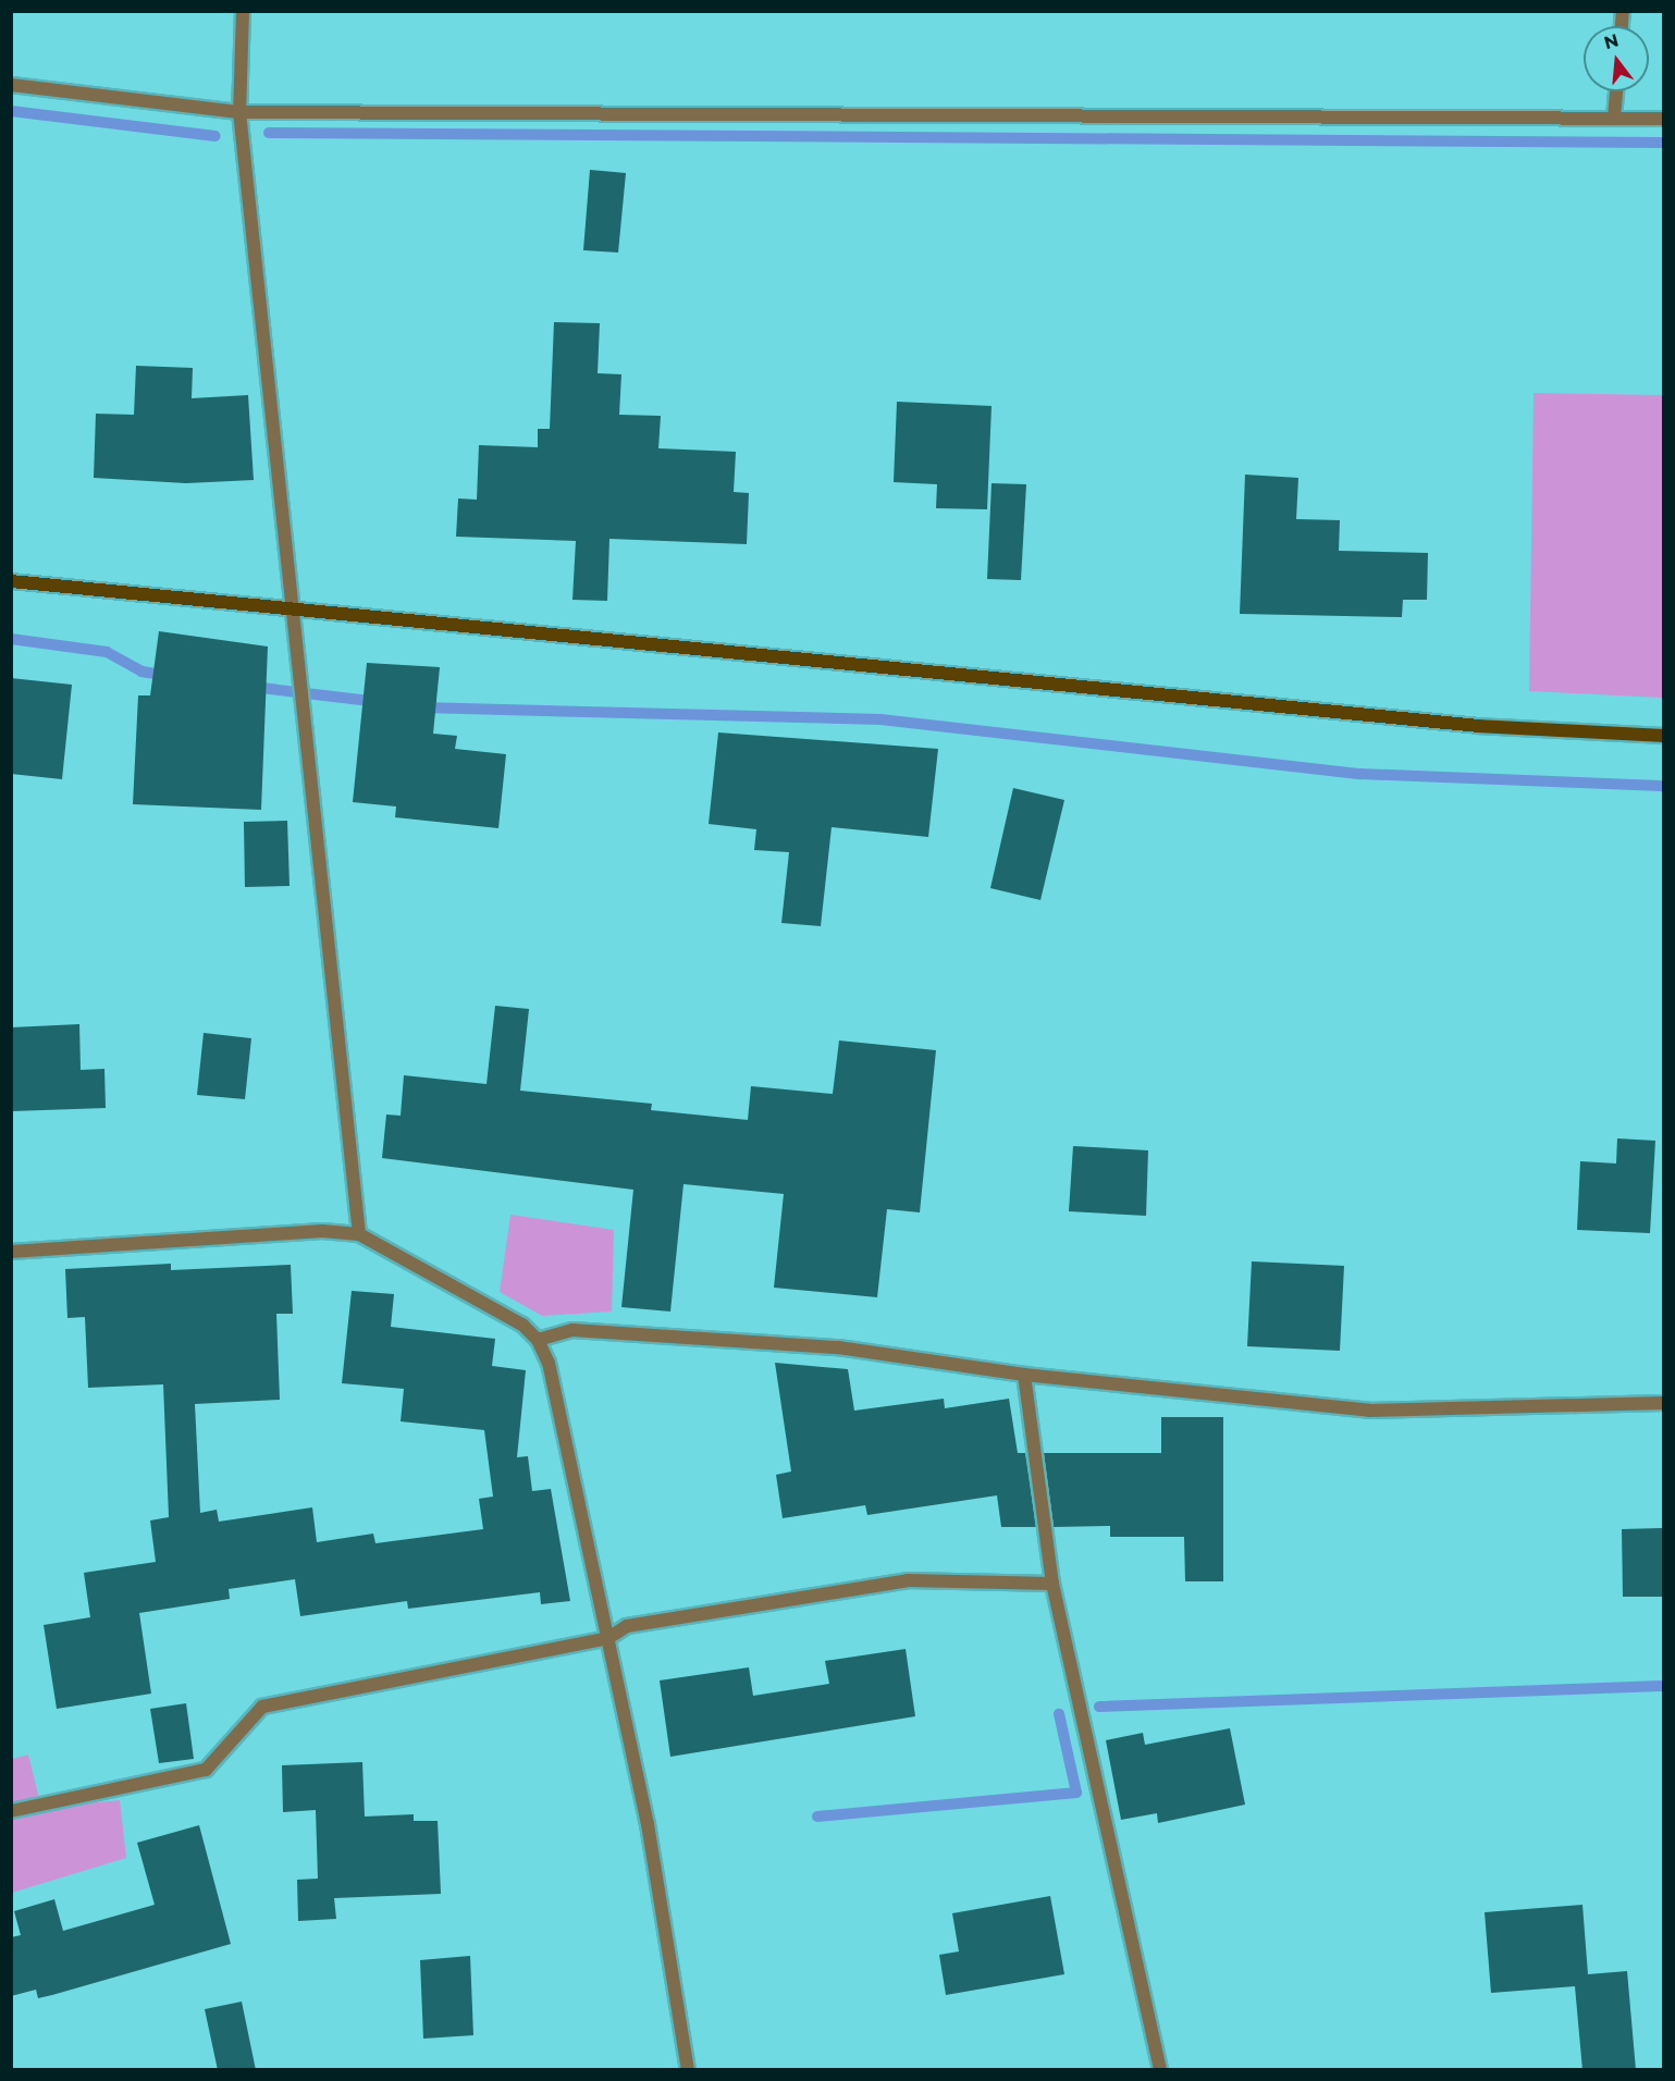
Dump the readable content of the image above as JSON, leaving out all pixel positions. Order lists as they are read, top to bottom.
{
  "north": "top"
}
